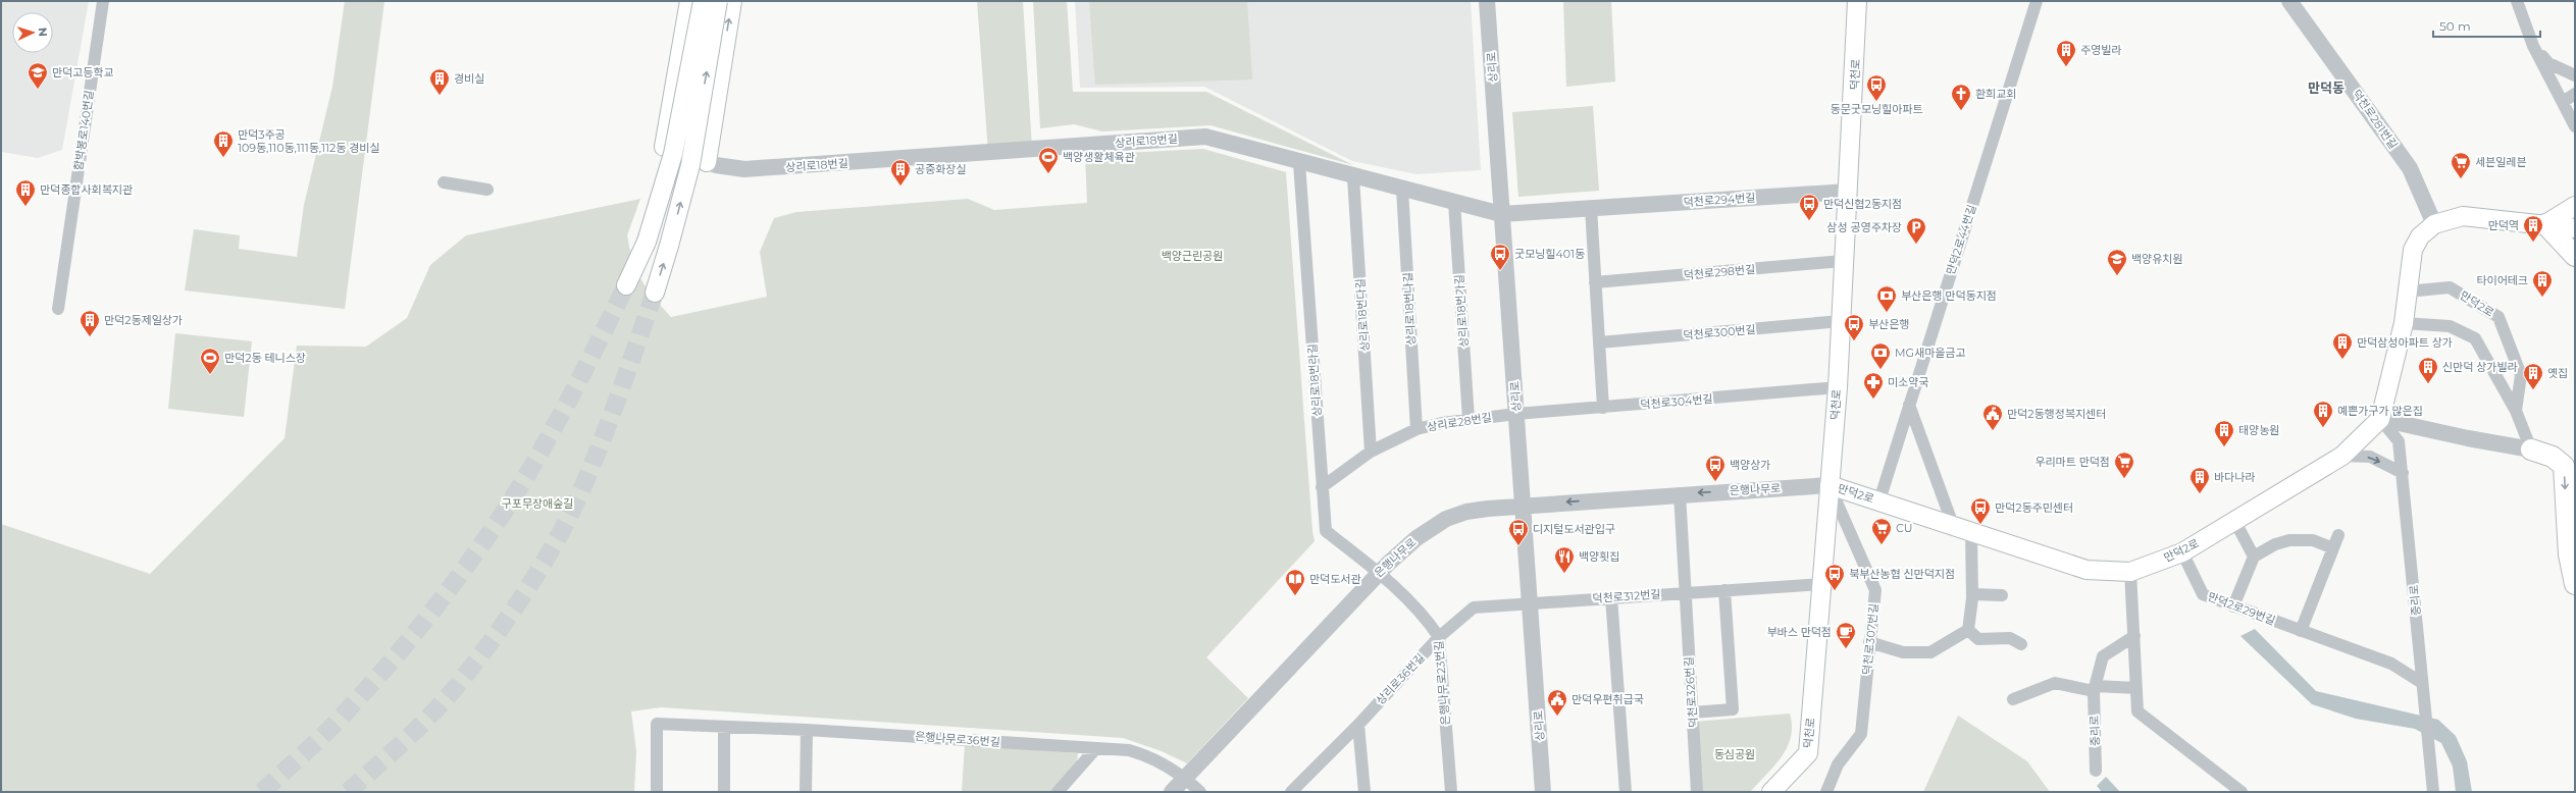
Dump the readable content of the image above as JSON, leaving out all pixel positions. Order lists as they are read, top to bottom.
{
  "streets": {
    "main road": ["덕천로", "만덕2로"],
    "street": [
      "상리로",
      "덕천로281번길",
      "함박봉로140번길",
      "상리로18번길",
      "덕천로294번길",
      "만덕2로44번길",
      "덕천로298번길",
      "상리로18번나길",
      "상리로18번가길",
      "상리로18번다길",
      "덕천로300번길",
      "상리로18번라길",
      "덕천로304번길",
      "상리로28번길",
      "은행나무로",
      "덕천로312번길",
      "중리로",
      "만덕2로29번길",
      "덕천로307번길",
      "상리로36번길",
      "은행나무로23번길",
      "덕천로326번길",
      "은행나무로36번길"
    ]
  },
  "crossings": [
    ["상리로", "상리로18번길"],
    ["상리로", "덕천로294번길"],
    ["상리로", "덕천로304번길"],
    ["상리로", "상리로28번길"],
    ["상리로", "은행나무로"],
    ["상리로", "덕천로312번길"],
    ["상리로", "상리로36번길"],
    ["덕천로", "덕천로294번길"],
    ["덕천로", "덕천로298번길"],
    ["덕천로", "만덕2로"],
    ["덕천로", "덕천로300번길"],
    ["덕천로", "덕천로304번길"],
    ["덕천로", "은행나무로"],
    ["덕천로", "덕천로312번길"],
    ["덕천로", "덕천로307번길"],
    ["상리로18번길", "덕천로294번길"],
    ["상리로18번길", "상리로18번나길"],
    ["상리로18번길", "상리로18번가길"],
    ["상리로18번길", "상리로18번다길"],
    ["상리로18번길", "상리로18번라길"],
    ["만덕2로44번길", "만덕2로"],
    ["만덕2로", "은행나무로"],
    ["만덕2로", "중리로"],
    ["만덕2로", "만덕2로29번길"],
    ["만덕2로", "덕천로307번길"],
    ["상리로18번나길", "상리로28번길"],
    ["상리로18번가길", "상리로28번길"],
    ["상리로18번다길", "상리로28번길"],
    ["상리로18번라길", "상리로28번길"],
    ["상리로18번라길", "은행나무로"],
    ["상리로18번라길", "은행나무로23번길"],
    ["덕천로304번길", "상리로28번길"],
    ["은행나무로", "덕천로307번길"],
    ["은행나무로", "은행나무로23번길"],
    ["은행나무로", "은행나무로36번길"],
    ["덕천로312번길", "상리로36번길"],
    ["덕천로312번길", "덕천로326번길"],
    ["중리로", "만덕2로29번길"],
    ["상리로36번길", "은행나무로23번길"]
  ],
  "one_way": ["은행나무로"],
  "districts": ["만덕동"],
  "parks": ["백양근린공원", "구포무장애숲길", "동심공원"],
  "places": {
    "building": [
      "주영빌라",
      "경비실",
      "만덕3주공 109동,110동,111동,112동 경비실",
      "공중화장실",
      "만덕종합사회복지관",
      "만덕역",
      "타이어테크",
      "만덕2동제일상가",
      "만덕삼성아파트 상가",
      "신만덕 상가빌라",
      "옛집",
      "예쁜가구가 많은집",
      "태양농원",
      "바다나라"
    ],
    "school or university": ["만덕고등학교", "백양유치원"],
    "bus stop": [
      "동문굿모닝힐아파트",
      "만덕신협2동지점",
      "굿모닝힐401동",
      "부산은행",
      "백양상가",
      "만덕2동주민센터",
      "디지털도서관입구",
      "북부산농협 신만덕지점"
    ],
    "church": ["환희교회"],
    "sports": ["백양생활체육관", "만덕2동 테니스장"],
    "supermarket": ["세븐일레븐", "우리마트 만덕점", "CU"],
    "parking": ["삼성 공영주차장"],
    "bank": ["부산은행 만덕동지점", "MG새마을금고"],
    "pharmacy": ["미소약국"],
    "public building": ["만덕2동행정복지센터", "만덕우편취급국"],
    "restaurant": ["백양횟집"],
    "library": ["만덕도서관"],
    "cafe": ["부바스 만덕점"]
  },
  "scale_bar": "50 m",
  "north": "right"
}
